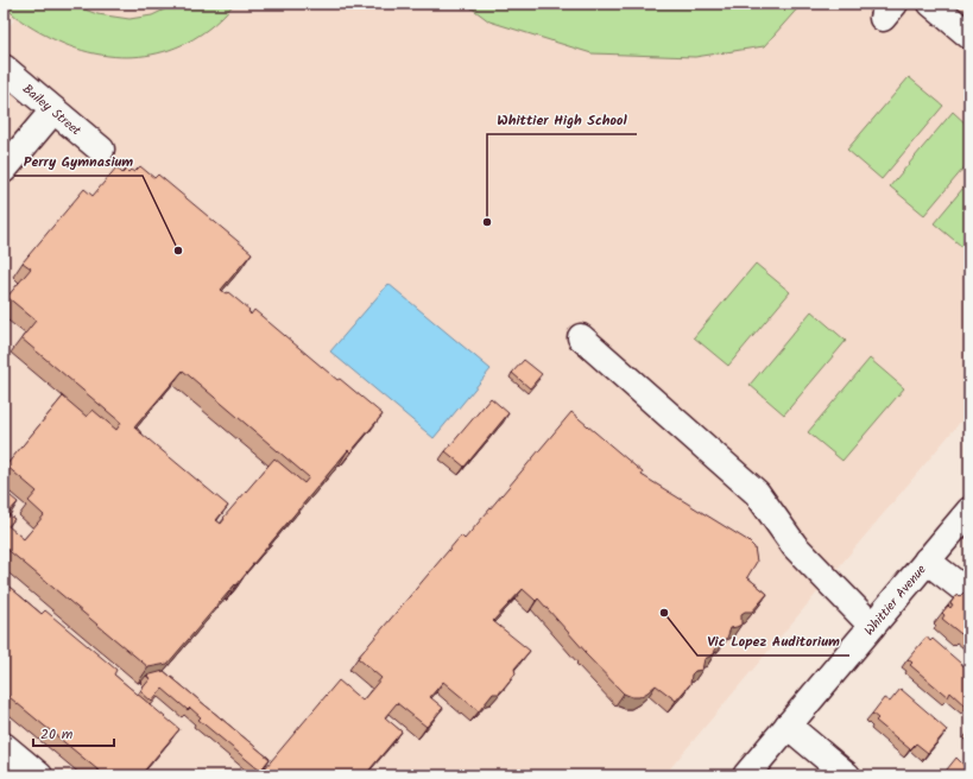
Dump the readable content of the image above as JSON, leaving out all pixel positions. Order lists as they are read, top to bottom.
{
  "streets": {
    "street": ["Bailey Street", "Whittier Avenue"]
  },
  "places": ["Whittier High School", "Perry Gymnasium", "Vic Lopez Auditorium"],
  "scale_bar": "20 m"
}
